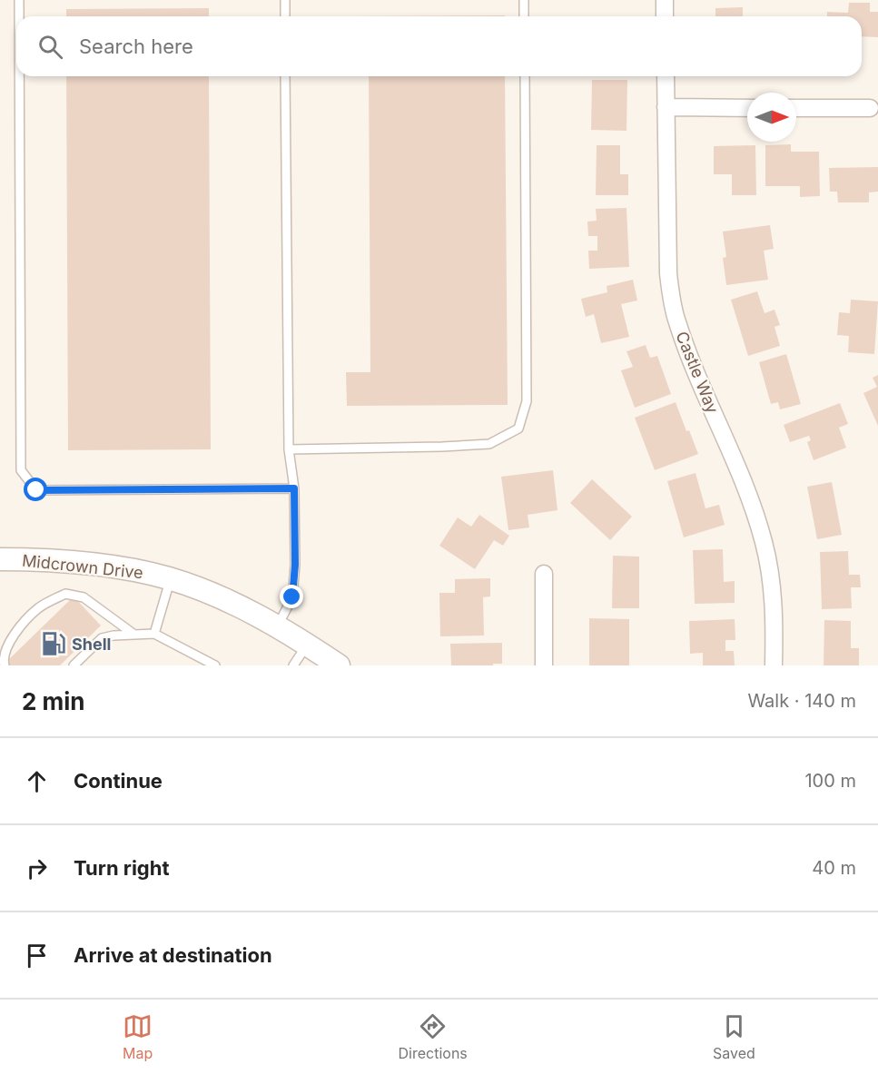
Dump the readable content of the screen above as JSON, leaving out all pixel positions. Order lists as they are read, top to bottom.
{
  "streets": {
    "street": ["Castle Way", "Midcrown Drive"]
  },
  "places": {
    "fuel station": ["Shell"]
  },
  "north": "right",
  "page": {
    "search": "Search here",
    "heading": ["2 min", "Walk · 140 m"],
    "list": [
      ["Continue", "100 m"],
      ["Turn right", "40 m"],
      "Arrive at destination"
    ],
    "nav": ["Map", "Directions", "Saved"]
  }
}
